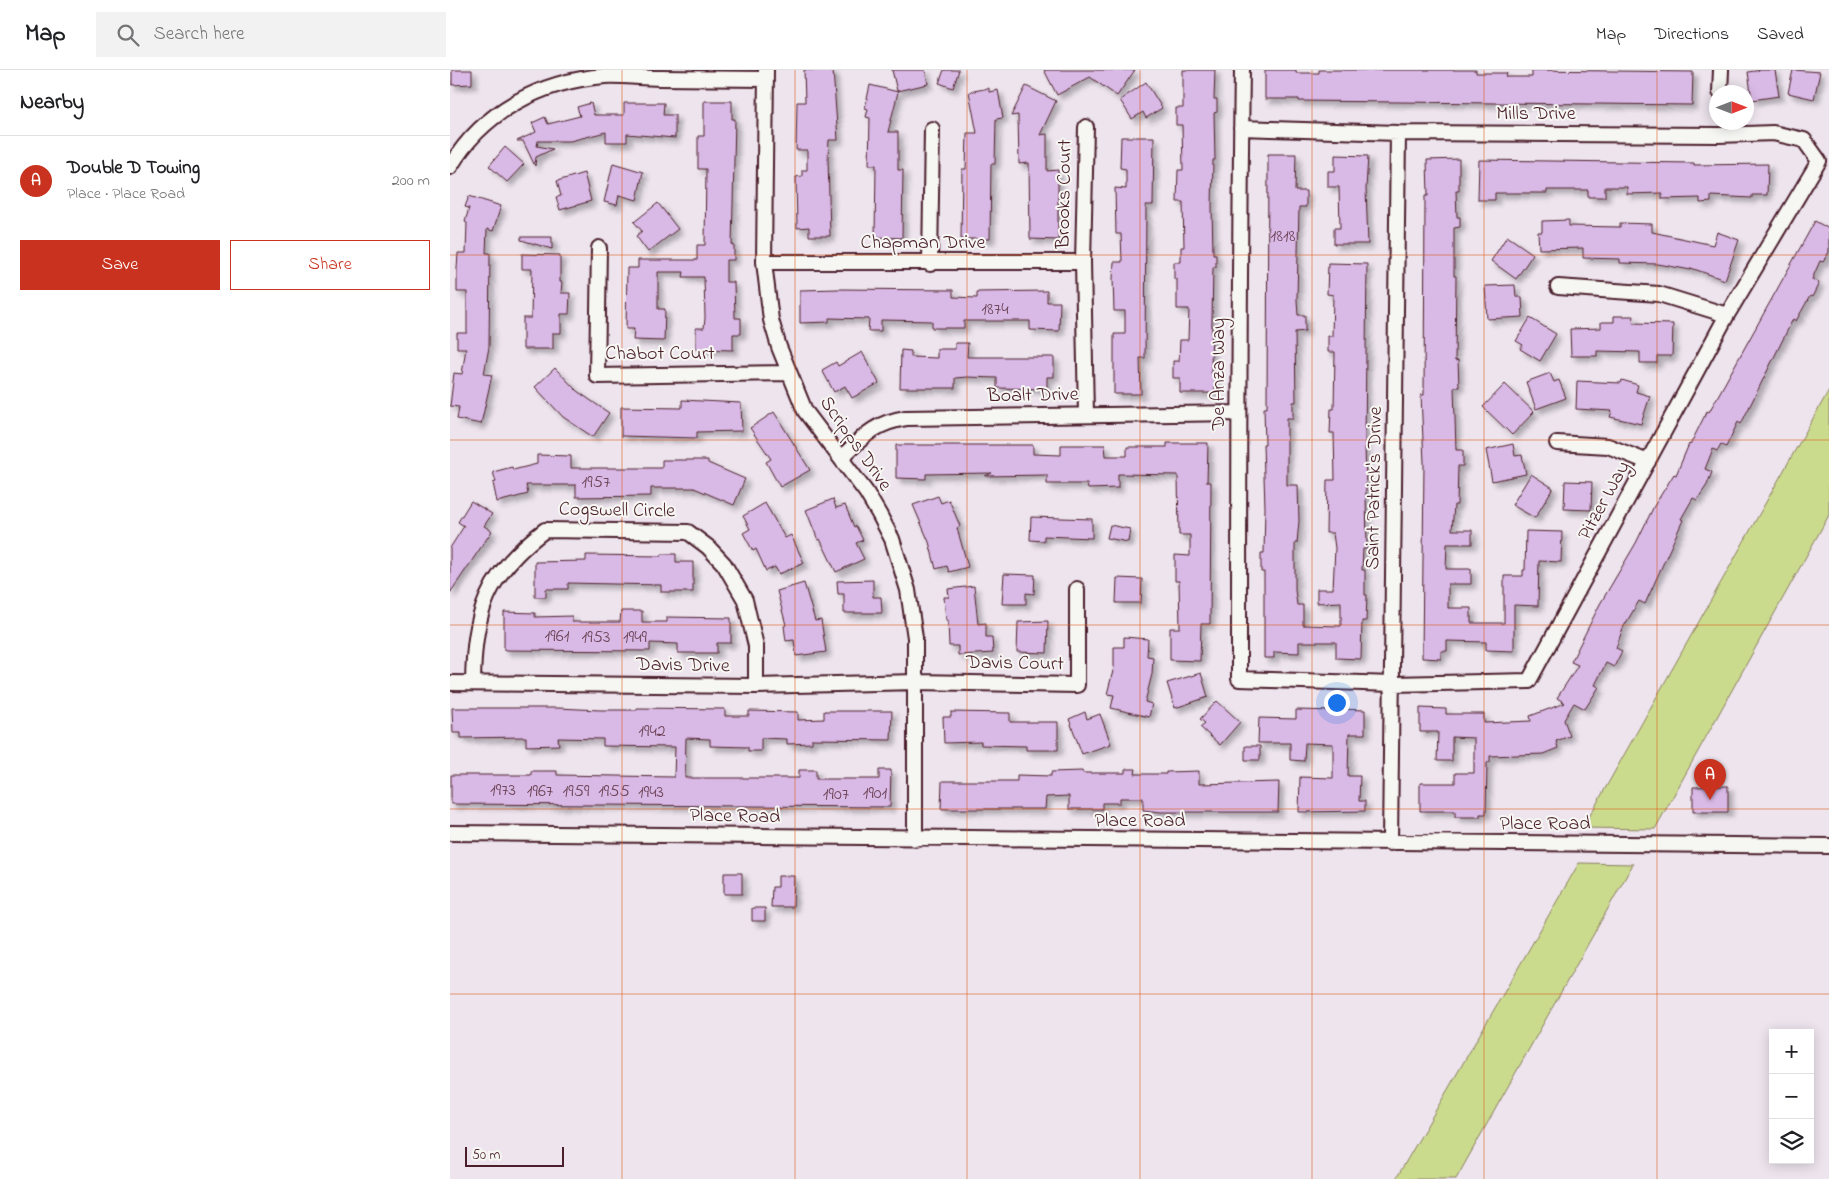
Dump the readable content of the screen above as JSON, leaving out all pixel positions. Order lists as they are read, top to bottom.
{
  "streets": {
    "street": [
      "Mills Drive",
      "Brooks Court",
      "Chapman Drive",
      "Chabot Court",
      "De Anza Way",
      "Boalt Drive",
      "Scripps Drive",
      "Saint Patrick's Drive",
      "Pitzer Way",
      "Cogswell Circle",
      "Davis Court",
      "Davis Drive",
      "Place Road"
    ]
  },
  "crossings": [
    ["Mills Drive", "De Anza Way"],
    ["Mills Drive", "Saint Patrick's Drive"],
    ["Mills Drive", "Pitzer Way"],
    ["Brooks Court", "Chapman Drive"],
    ["Brooks Court", "Boalt Drive"],
    ["Chapman Drive", "Scripps Drive"],
    ["Chabot Court", "Scripps Drive"],
    ["De Anza Way", "Boalt Drive"],
    ["De Anza Way", "Pitzer Way"],
    ["Boalt Drive", "Scripps Drive"],
    ["Scripps Drive", "Davis Court"],
    ["Scripps Drive", "Davis Drive"],
    ["Scripps Drive", "Place Road"],
    ["Saint Patrick's Drive", "Pitzer Way"],
    ["Saint Patrick's Drive", "Place Road"],
    ["Cogswell Circle", "Davis Drive"],
    ["Davis Court", "Davis Drive"]
  ],
  "house_numbers": [
    "1818",
    "1874",
    "1957",
    "1961",
    "1953",
    "1949",
    "1942",
    "1973",
    "1967",
    "1959",
    "1955",
    "1943",
    "1901",
    "1907"
  ],
  "scale_bar": "50 m",
  "north": "right",
  "page": {
    "header": "Map",
    "search": "Search here",
    "nav": ["Map", "Directions", "Saved"],
    "heading": "Nearby",
    "list": [
      {
        "mark": "A",
        "name": "Double D Towing",
        "note": "Place · Place Road",
        "value": "200 m"
      }
    ],
    "buttons": ["Save", "Share"],
    "pins": "A",
    "map_buttons": ["+", "−"],
    "scale": "50 m"
  }
}
